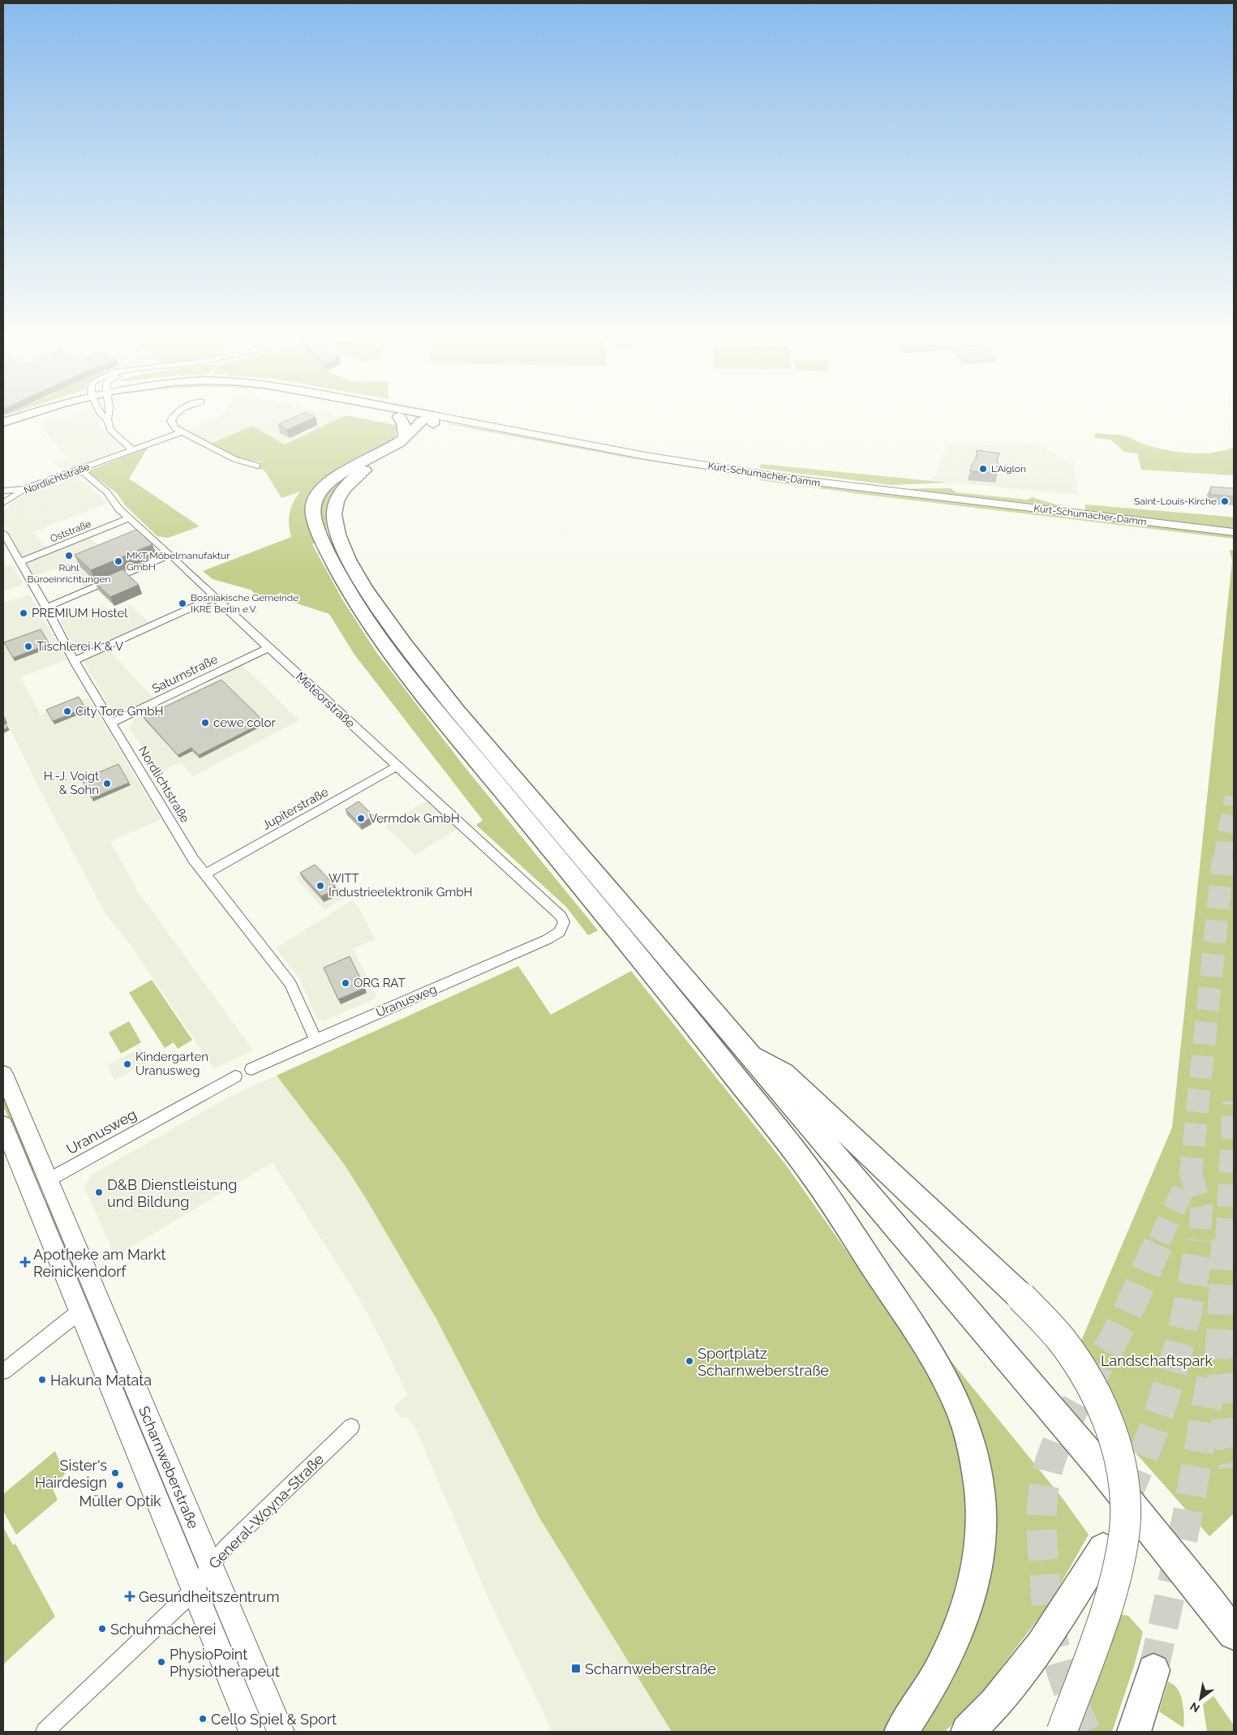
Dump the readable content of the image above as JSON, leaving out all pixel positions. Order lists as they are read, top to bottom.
{
  "streets": {
    "main road": ["Kurt-Schumacher-Damm", "Scharnweberstraße"],
    "street": [
      "Nordlichtstraße",
      "Oststraße",
      "Saturnstraße",
      "Meteorstraße",
      "Jupiterstraße",
      "Uranusweg",
      "General-Woyna-Straße"
    ]
  },
  "crossings": [
    ["Nordlichtstraße", "Oststraße"],
    ["Nordlichtstraße", "Saturnstraße"],
    ["Nordlichtstraße", "Meteorstraße"],
    ["Nordlichtstraße", "Jupiterstraße"],
    ["Nordlichtstraße", "Uranusweg"],
    ["Oststraße", "Meteorstraße"],
    ["Saturnstraße", "Meteorstraße"],
    ["Meteorstraße", "Jupiterstraße"],
    ["Meteorstraße", "Uranusweg"],
    ["Uranusweg", "Scharnweberstraße"],
    ["Scharnweberstraße", "General-Woyna-Straße"]
  ],
  "parks": ["Landschaftspark"],
  "places": {
    "other": [
      "L'Aiglon",
      "Saint-Louis-Kirche",
      "Rühl Büroeinrichtungen",
      "MKT Möbelmanufaktur GmbH",
      "Bosniakische Gemeinde IKRE Berlin e.V.",
      "PREMIUM Hostel",
      "Tischlerei K & V",
      "City Tore GmbH",
      "cewe color",
      "H.-J. Voigt & Sohn",
      "Vermdok GmbH",
      "WITT Industrieelektronik GmbH",
      "ORG RAT",
      "Kindergarten Uranusweg",
      "D&B Dienstleistung und Bildung",
      "Sportplatz Scharnweberstraße",
      "Hakuna Matata",
      "Sister's Hairdesign",
      "Müller Optik",
      "Schuhmacherei",
      "PhysioPoint Physiotherapeut",
      "Cello Spiel & Sport"
    ],
    "health": ["Apotheke am Markt Reinickendorf", "Gesundheitszentrum"],
    "transit": ["Scharnweberstraße"]
  },
  "north": "bottom left"
}
